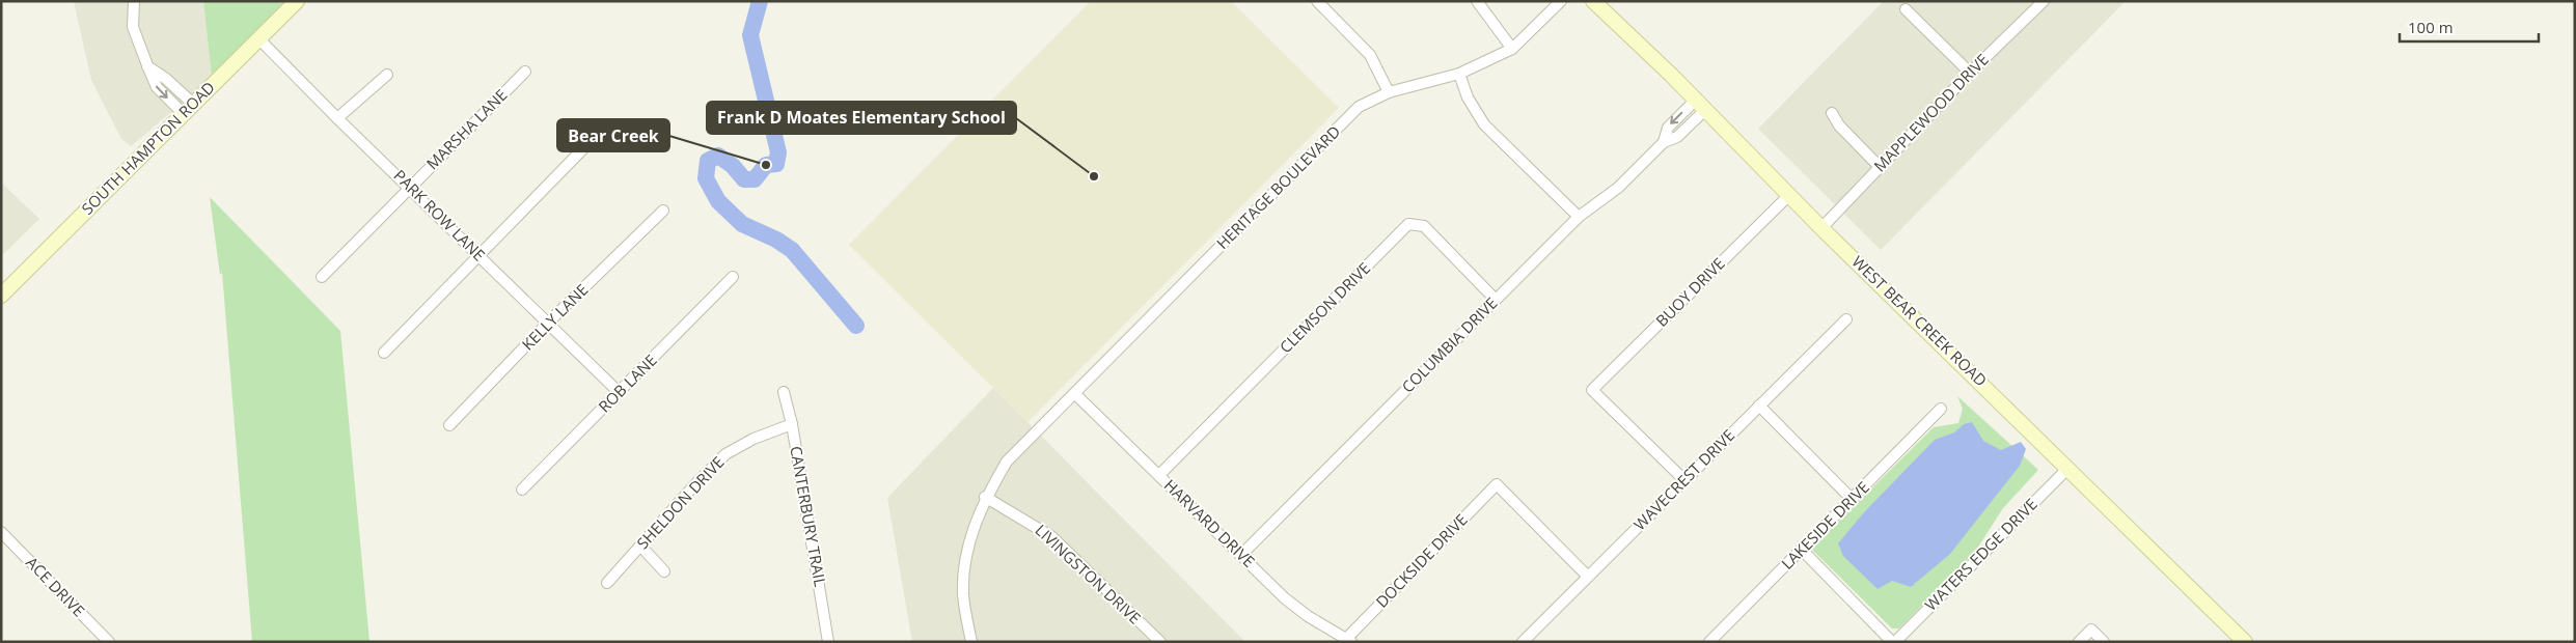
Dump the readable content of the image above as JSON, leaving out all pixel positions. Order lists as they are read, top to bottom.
{
  "streets": {
    "main road": ["SOUTH HAMPTON ROAD", "WEST BEAR CREEK ROAD"],
    "street": [
      "MAPPLEWOOD DRIVE",
      "MARSHA LANE",
      "HERITAGE BOULEVARD",
      "PARK ROW LANE",
      "BUOY DRIVE",
      "CLEMSON DRIVE",
      "KELLY LANE",
      "COLUMBIA DRIVE",
      "ROB LANE",
      "WAVECREST DRIVE",
      "SHELDON DRIVE",
      "CANTERBURY TRAIL",
      "HARVARD DRIVE",
      "LAKESIDE DRIVE",
      "WATERS EDGE DRIVE",
      "DOCKSIDE DRIVE",
      "LIVINGSTON DRIVE",
      "ACE DRIVE"
    ]
  },
  "crossings": [
    ["MAPPLEWOOD DRIVE", "WEST BEAR CREEK ROAD"],
    ["MARSHA LANE", "PARK ROW LANE"],
    ["SOUTH HAMPTON ROAD", "PARK ROW LANE"],
    ["HERITAGE BOULEVARD", "HARVARD DRIVE"],
    ["HERITAGE BOULEVARD", "LIVINGSTON DRIVE"],
    ["PARK ROW LANE", "KELLY LANE"],
    ["PARK ROW LANE", "ROB LANE"],
    ["BUOY DRIVE", "WEST BEAR CREEK ROAD"],
    ["BUOY DRIVE", "WAVECREST DRIVE"],
    ["CLEMSON DRIVE", "COLUMBIA DRIVE"],
    ["CLEMSON DRIVE", "HARVARD DRIVE"],
    ["WEST BEAR CREEK ROAD", "COLUMBIA DRIVE"],
    ["WEST BEAR CREEK ROAD", "WATERS EDGE DRIVE"],
    ["COLUMBIA DRIVE", "HARVARD DRIVE"],
    ["WAVECREST DRIVE", "DOCKSIDE DRIVE"],
    ["SHELDON DRIVE", "CANTERBURY TRAIL"],
    ["HARVARD DRIVE", "DOCKSIDE DRIVE"]
  ],
  "places": ["Bear Creek", "Frank D Moates Elementary School"],
  "scale_bar": "100 m"
}
